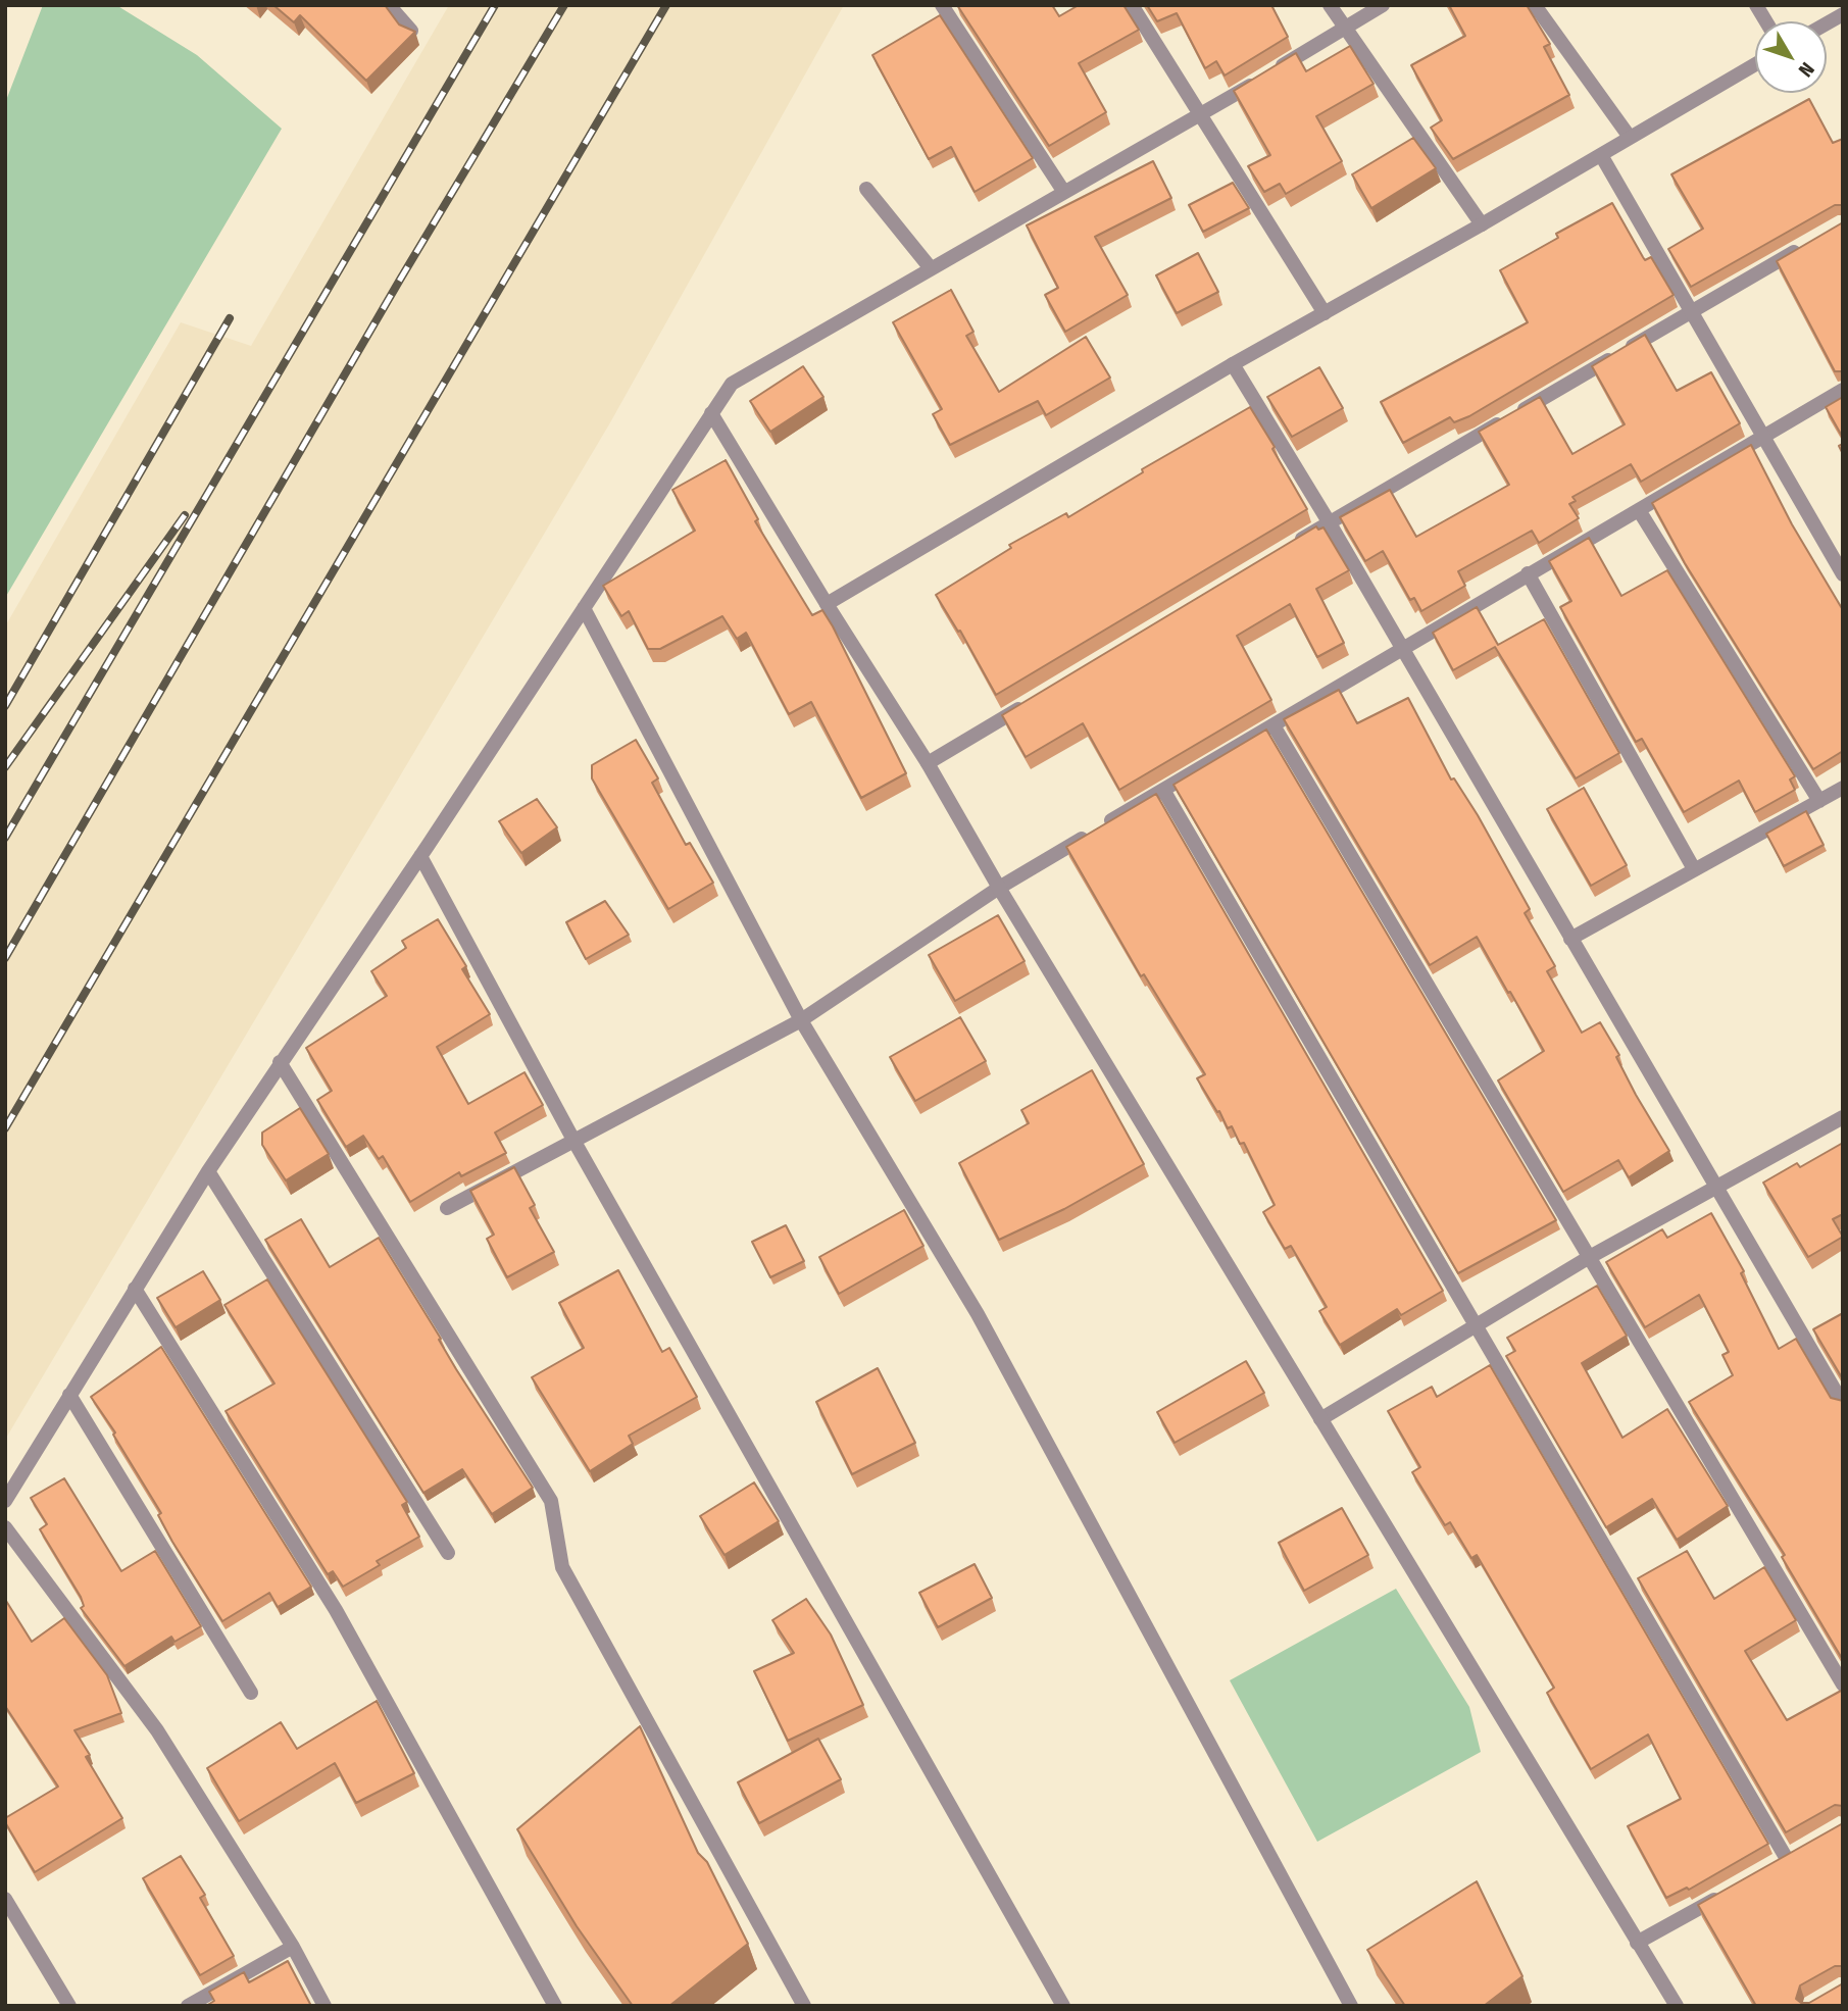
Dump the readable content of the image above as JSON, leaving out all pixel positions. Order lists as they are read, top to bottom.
{
  "north": "bottom right"
}
